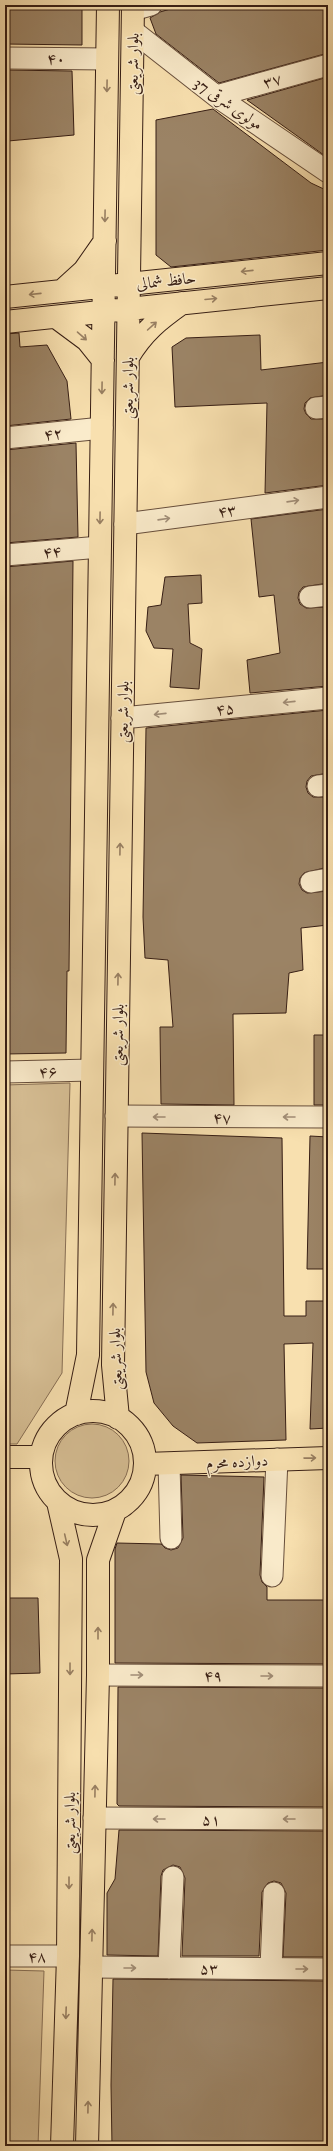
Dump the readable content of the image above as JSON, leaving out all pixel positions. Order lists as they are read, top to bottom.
{
  "streets": {
    "main road": ["بلوار شریعتی", "حافظ شمالی", "دوازده محرم"],
    "street": [
      "۴۰",
      "۳۷",
      "مولوی شرقی 37",
      "۴۲",
      "۴۳",
      "۴۴",
      "۴۵",
      "۴۶",
      "۴۷",
      "۴۹",
      "۵۱",
      "۴۸",
      "۵۳"
    ]
  },
  "crossings": [
    ["۴۰", "بلوار شریعتی"],
    ["بلوار شریعتی", "مولوی شرقی 37"],
    ["بلوار شریعتی", "حافظ شمالی"],
    ["بلوار شریعتی", "۴۲"],
    ["بلوار شریعتی", "۴۳"],
    ["بلوار شریعتی", "۴۴"],
    ["بلوار شریعتی", "۴۵"],
    ["بلوار شریعتی", "۴۶"],
    ["بلوار شریعتی", "۴۷"],
    ["بلوار شریعتی", "دوازده محرم"],
    ["بلوار شریعتی", "۴۹"],
    ["بلوار شریعتی", "۵۱"],
    ["بلوار شریعتی", "۴۸"],
    ["بلوار شریعتی", "۵۳"],
    ["۳۷", "مولوی شرقی 37"]
  ],
  "one_way": [
    "۴۳",
    "۴۵",
    "۴۷",
    "۴۹",
    "۵۱",
    "۵۳"
  ]
}
